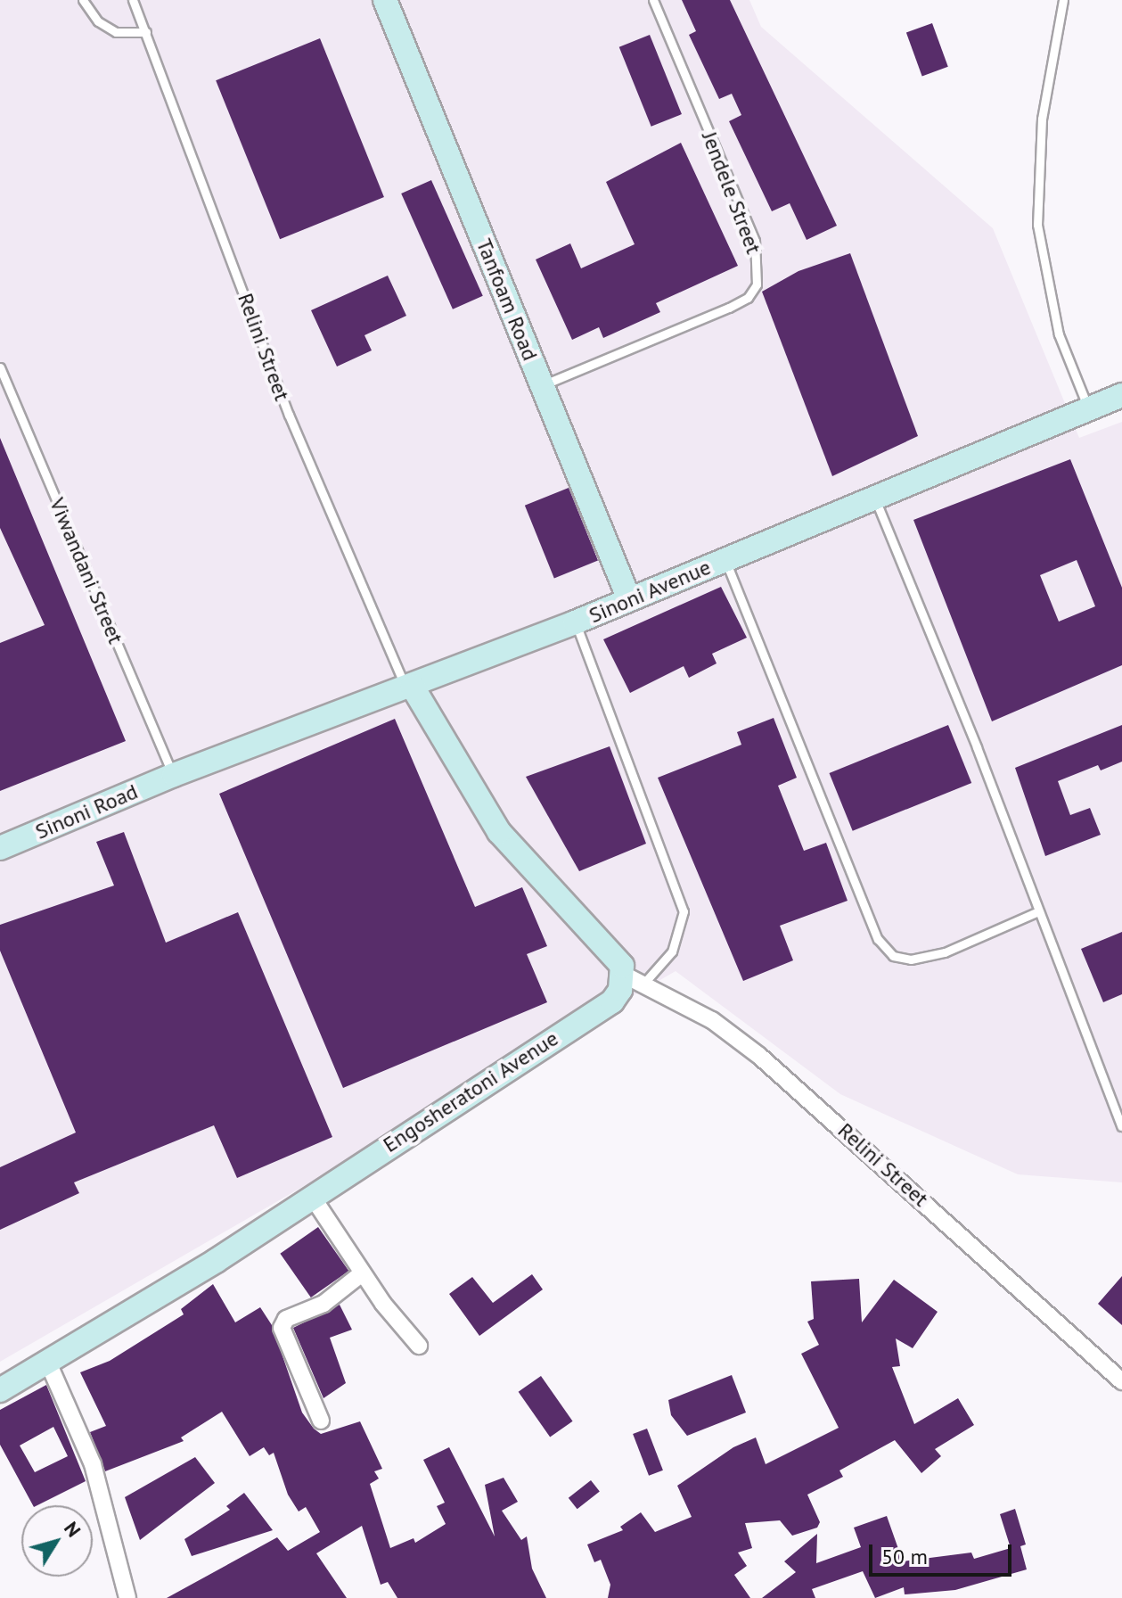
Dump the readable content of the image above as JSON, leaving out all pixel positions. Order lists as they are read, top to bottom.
{
  "streets": {
    "street": [
      "Tanfoam Road",
      "Relini Street",
      "Sinoni Avenue",
      "Sinoni Road",
      "Engosheratoni Avenue"
    ],
    "lane": ["Jendele Street", "Viwandani Street"]
  },
  "crossings": [
    ["Jendele Street", "Tanfoam Road"],
    ["Tanfoam Road", "Sinoni Avenue"],
    ["Relini Street", "Sinoni Avenue"],
    ["Relini Street", "Engosheratoni Avenue"],
    ["Viwandani Street", "Sinoni Avenue"],
    ["Viwandani Street", "Sinoni Road"],
    ["Sinoni Avenue", "Sinoni Road"]
  ],
  "scale_bar": "50 m",
  "north": "top right"
}
